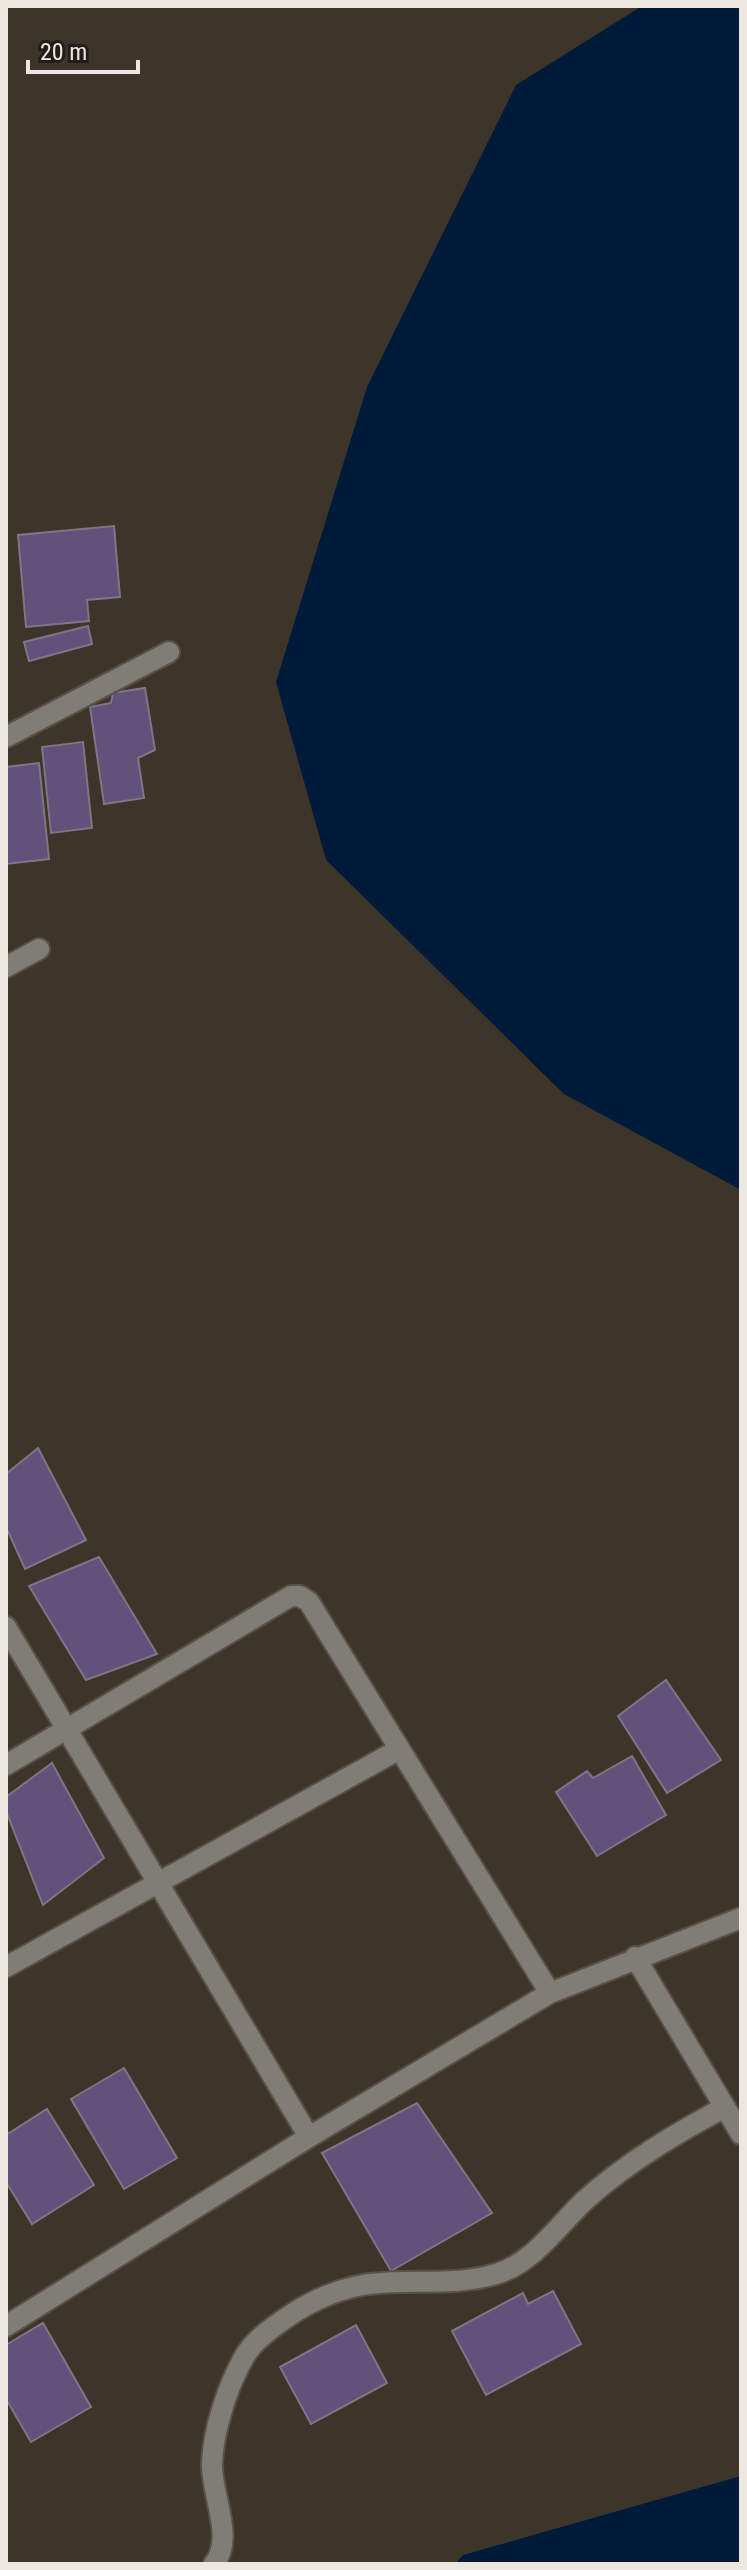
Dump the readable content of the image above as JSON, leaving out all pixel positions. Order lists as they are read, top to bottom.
{
  "scale_bar": "20 m"
}
